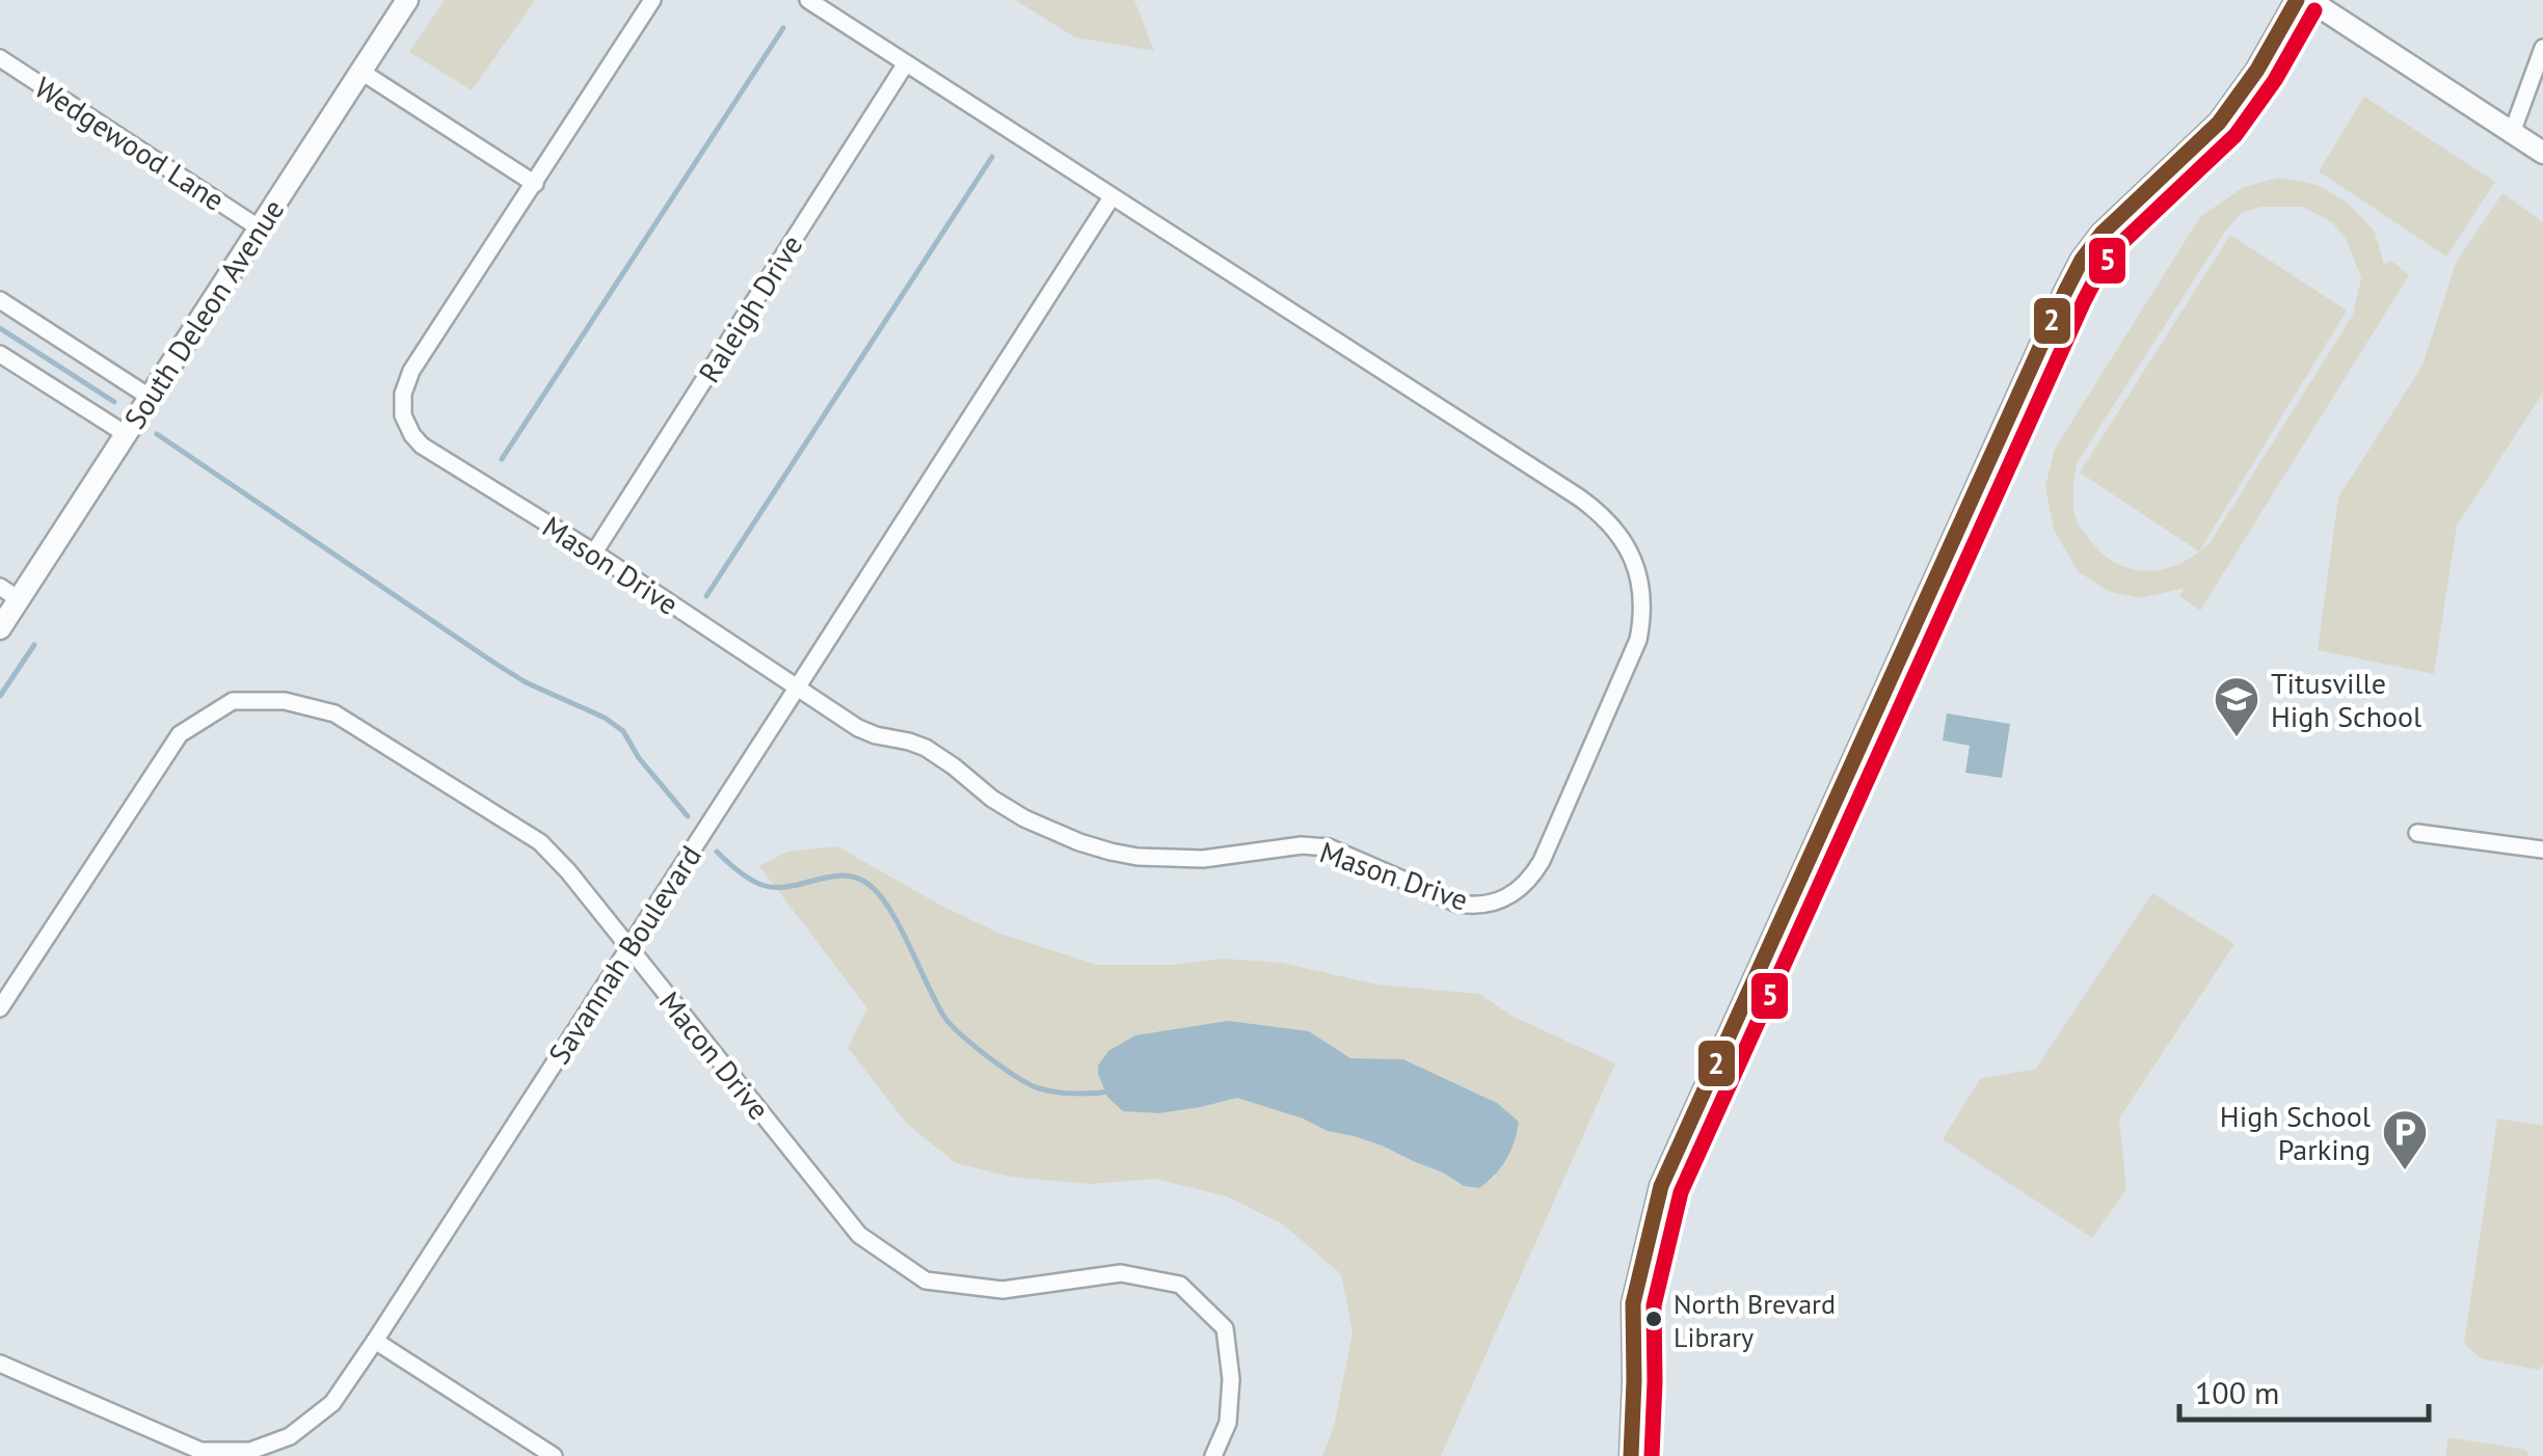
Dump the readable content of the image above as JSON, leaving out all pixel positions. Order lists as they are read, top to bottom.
{
  "streets": {
    "street": [
      "Wedgewood Lane",
      "Raleigh Drive",
      "South Deleon Avenue",
      "Mason Drive",
      "Savannah Boulevard",
      "Macon Drive"
    ]
  },
  "crossings": [
    ["Wedgewood Lane", "South Deleon Avenue"],
    ["Raleigh Drive", "Mason Drive"],
    ["Mason Drive", "Savannah Boulevard"],
    ["Savannah Boulevard", "Macon Drive"]
  ],
  "places": {
    "school or university": ["Titusville High School"],
    "parking": ["High School Parking"],
    "other": ["North Brevard Library"]
  },
  "lines": ["transit line 2", "transit line 5"],
  "scale_bar": "100 m"
}
